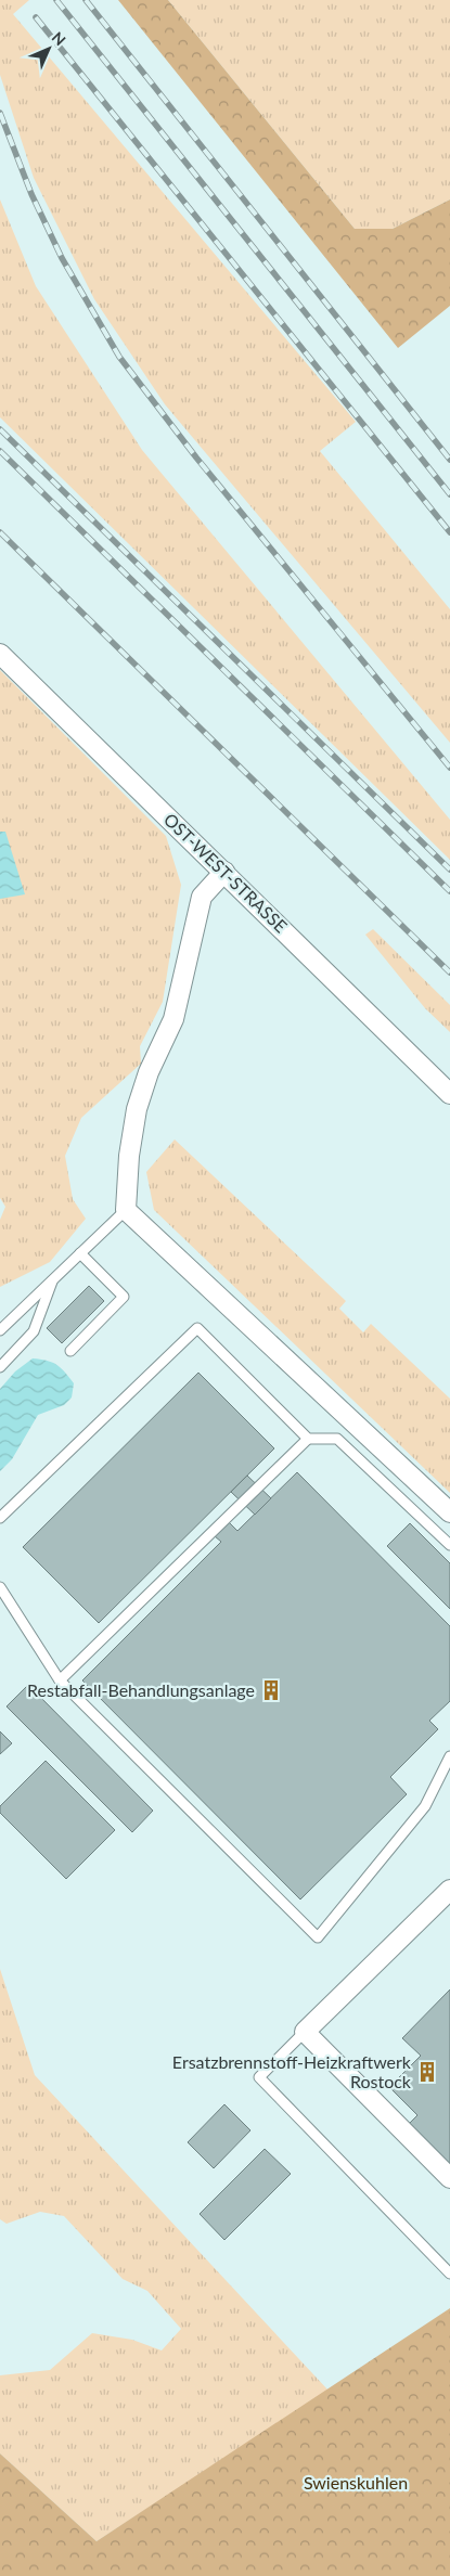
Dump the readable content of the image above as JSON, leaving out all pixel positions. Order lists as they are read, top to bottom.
{
  "streets": {
    "street": ["OST-WEST-STRASSE"]
  },
  "parks": ["Swienskuhlen"],
  "places": {
    "building": ["Restabfall-Behandlungsanlage", "Ersatzbrennstoff-Heizkraftwerk Rostock"]
  },
  "north": "top right"
}
